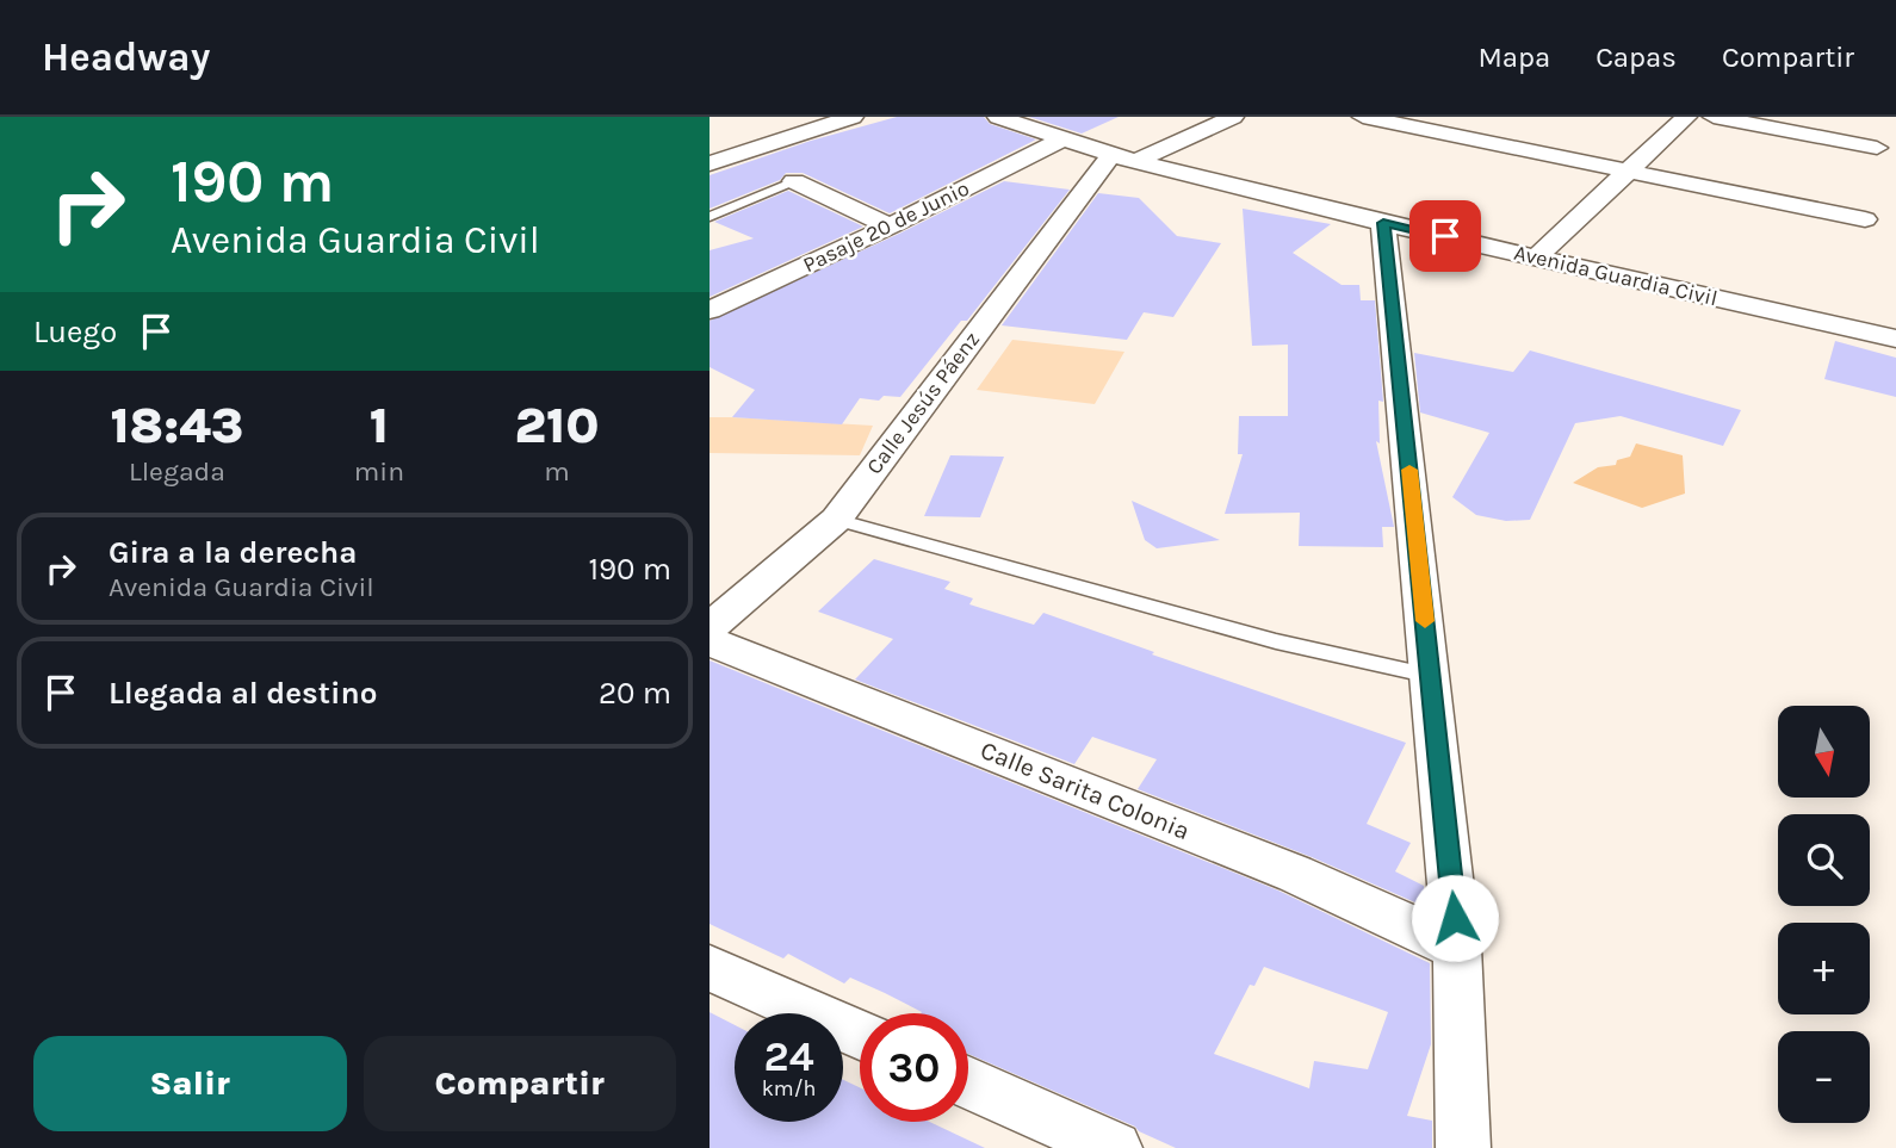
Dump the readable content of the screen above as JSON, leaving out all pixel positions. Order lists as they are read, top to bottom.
{
  "streets": {
    "street": [
      "Pasaje 20 de Junio",
      "Avenida Guardia Civil",
      "Calle Jesús Páenz",
      "Calle Sarita Colonia"
    ]
  },
  "crossings": [
    ["Pasaje 20 de Junio", "Avenida Guardia Civil"],
    ["Avenida Guardia Civil", "Calle Jesús Páenz"]
  ],
  "north": "bottom",
  "page": {
    "header": "Headway",
    "nav": ["Mapa", "Capas", "Compartir"],
    "turn": ["190 m", "Avenida Guardia Civil"],
    "then": "Luego",
    "eta": [
      "18:43",
      "Llegada",
      "1",
      "min",
      "210",
      "m"
    ],
    "list": [
      {
        "name": "Gira a la derecha",
        "note": "Avenida Guardia Civil",
        "value": "190 m"
      },
      {
        "name": "Llegada al destino",
        "value": "20 m"
      }
    ],
    "map_buttons": ["+", "−"],
    "speed": "24 km/h",
    "limit": "30",
    "buttons": ["Salir", "Compartir"]
  }
}
